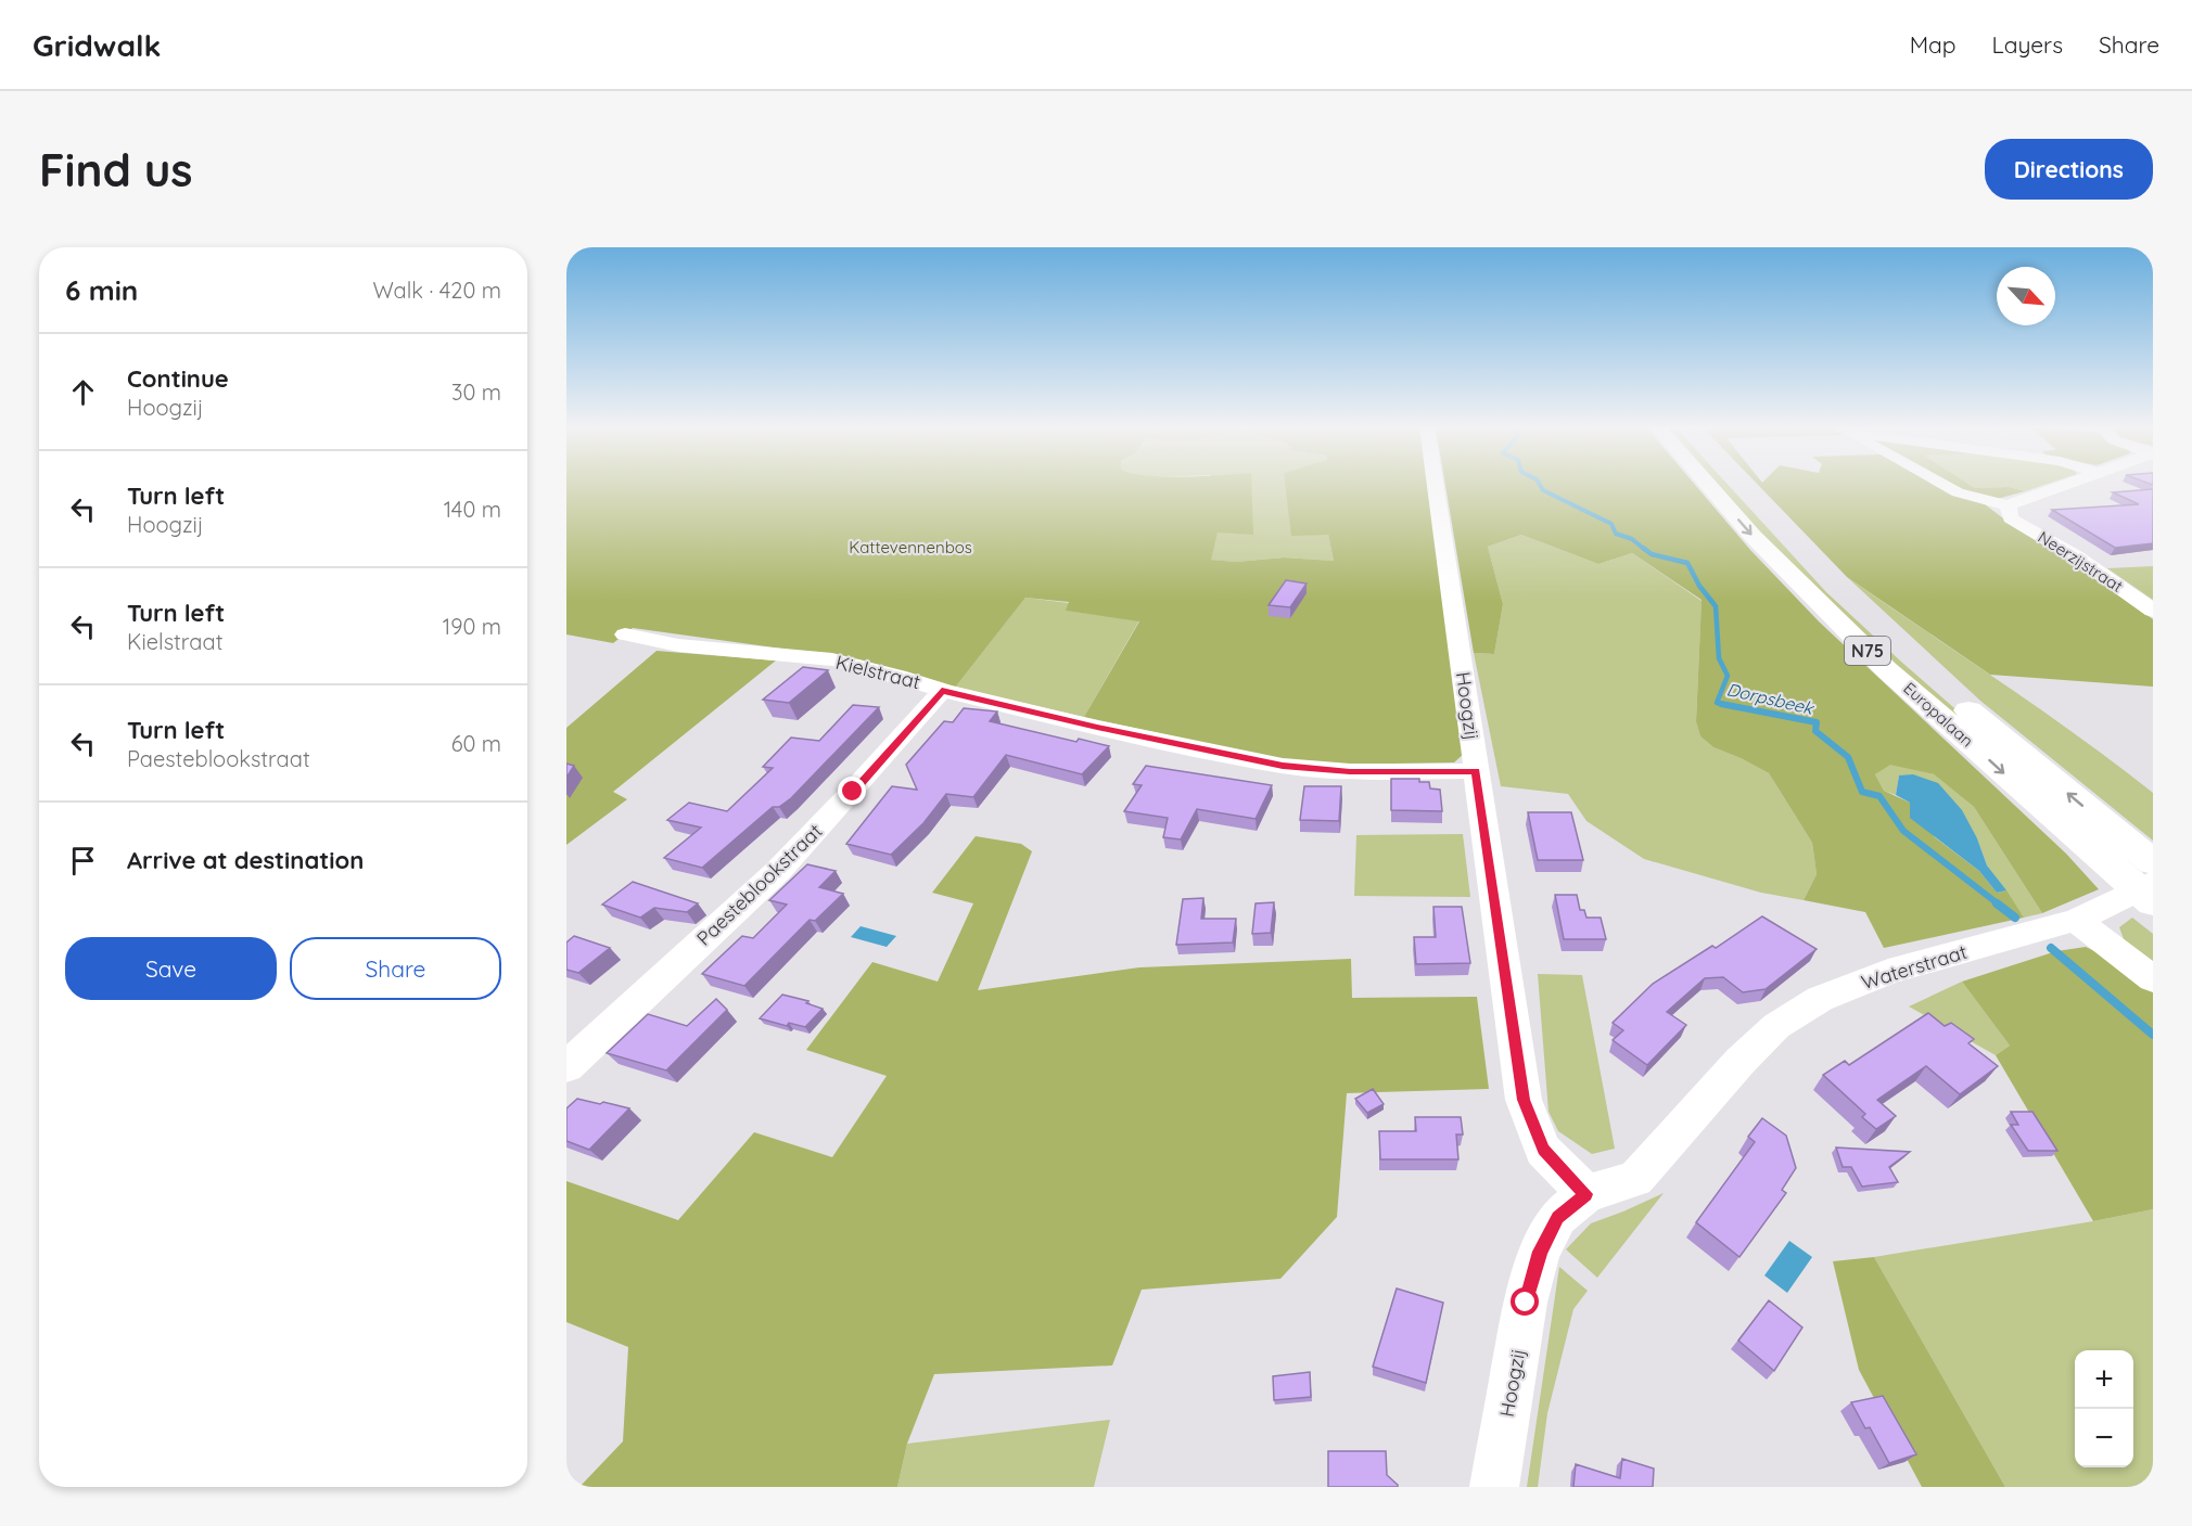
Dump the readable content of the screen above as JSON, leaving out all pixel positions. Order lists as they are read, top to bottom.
{
  "streets": {
    "highway": ["N75", "Europalaan"],
    "street": [
      "Neerzijstraat",
      "Kielstraat",
      "Hoogzij",
      "Paesteblookstraat",
      "Waterstraat"
    ]
  },
  "crossings": [
    ["Kielstraat", "Hoogzij"],
    ["Kielstraat", "Paesteblookstraat"],
    ["Hoogzij", "Waterstraat"]
  ],
  "water": ["Dorpsbeek"],
  "parks": ["Kattevennenbos"],
  "north": "bottom right",
  "page": {
    "header": "Gridwalk",
    "nav": ["Map", "Layers", "Share"],
    "buttons": [
      "Directions",
      ["Save", "Share"]
    ],
    "title": "Find us",
    "heading": ["6 min", "Walk · 420 m"],
    "list": [
      ["Continue", "Hoogzij", "30 m"],
      ["Turn left", "Hoogzij", "140 m"],
      ["Turn left", "Kielstraat", "190 m"],
      ["Turn left", "Paesteblookstraat", "60 m"],
      "Arrive at destination"
    ],
    "map_buttons": ["+", "−"]
  }
}
